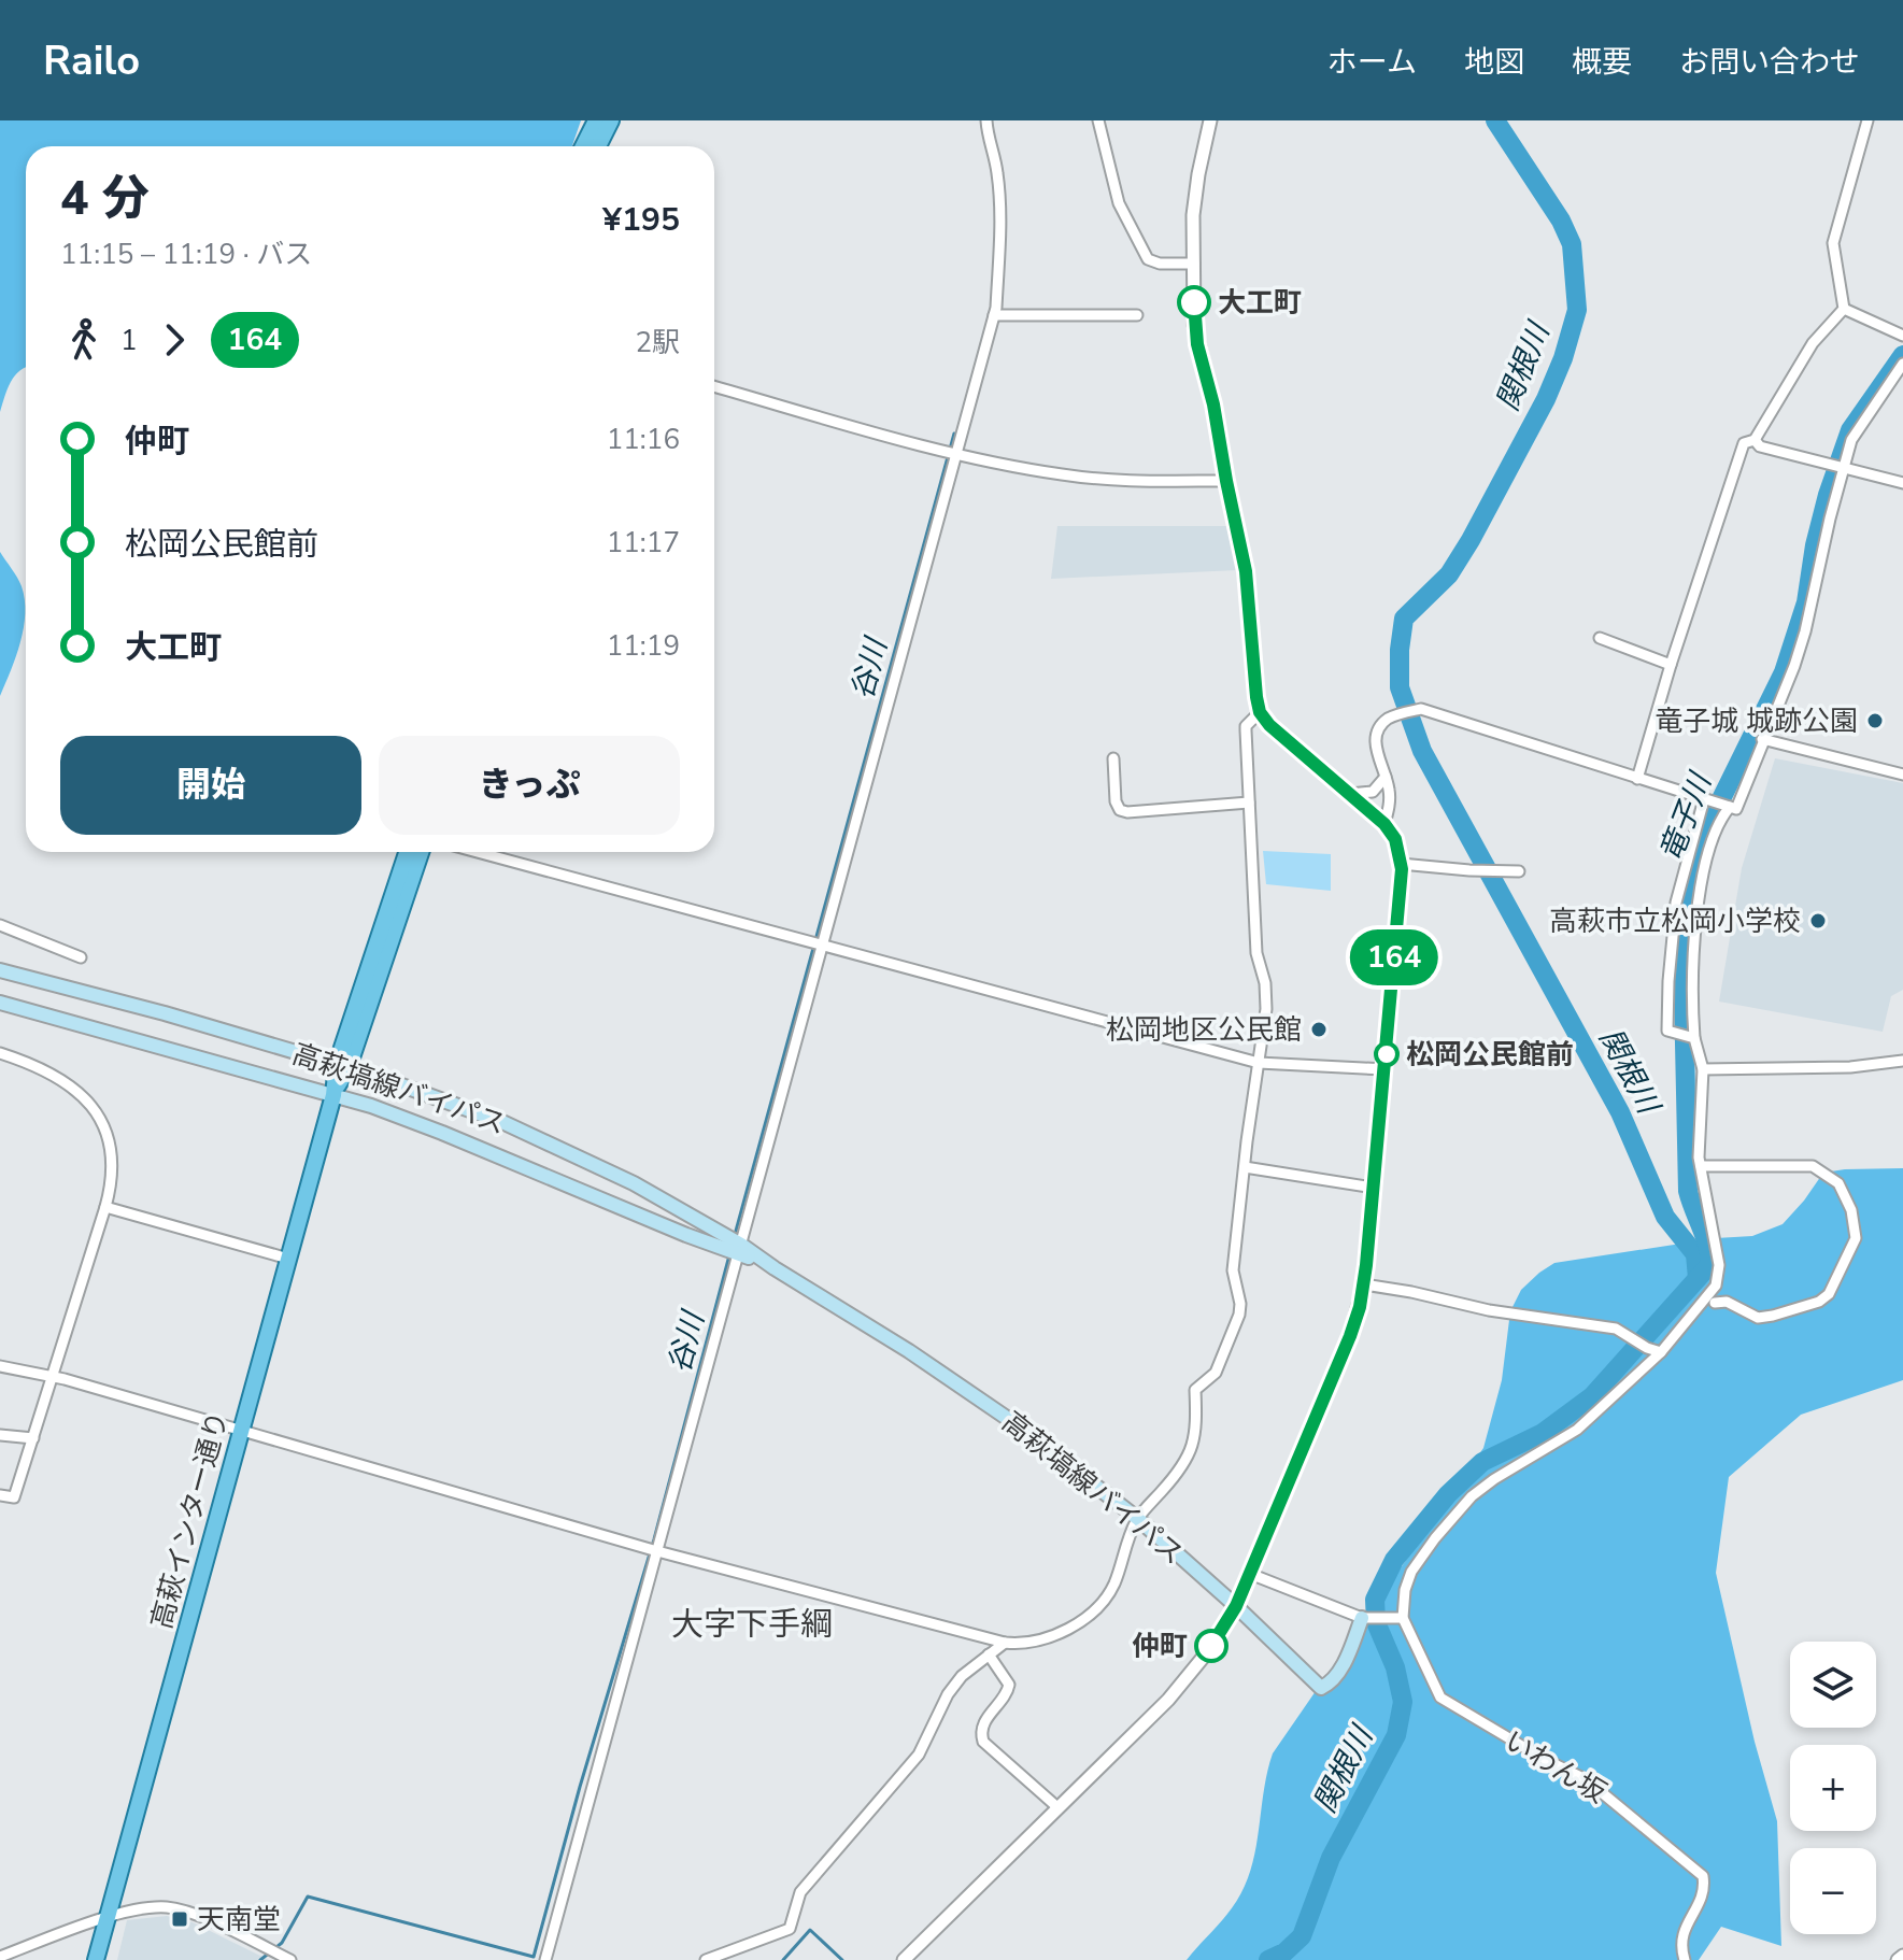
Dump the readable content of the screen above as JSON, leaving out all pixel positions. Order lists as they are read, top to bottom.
{
  "streets": {
    "main road": ["高萩塙線バイパス", "高萩インター通り"],
    "street": ["いわん坂"]
  },
  "crossings": [
    ["高萩塙線バイパス", "高萩インター通り"]
  ],
  "districts": ["大字下手綱"],
  "water": ["関根川", "谷川", "竜子川"],
  "places": {
    "other": [
      "大工町",
      "竜子城 城跡公園",
      "高萩市立松岡小学校",
      "松岡地区公民館",
      "松岡公民館前",
      "仲町"
    ],
    "transit": ["天南堂"]
  },
  "lines": ["bus line 164"],
  "page": {
    "header": "Railo",
    "nav": [
      "ホーム",
      "地図",
      "概要",
      "お問い合わせ"
    ],
    "on_map": "164",
    "heading": ["4 分", "11:15 – 11:19 · バス", "¥195"],
    "legs": ["1", "164", "2駅"],
    "list": [
      {
        "name": "仲町",
        "value": "11:16"
      },
      {
        "name": "松岡公民館前",
        "value": "11:17"
      },
      {
        "name": "大工町",
        "value": "11:19"
      }
    ],
    "buttons": ["開始", "きっぷ"],
    "map_buttons": ["+", "−"]
  }
}
